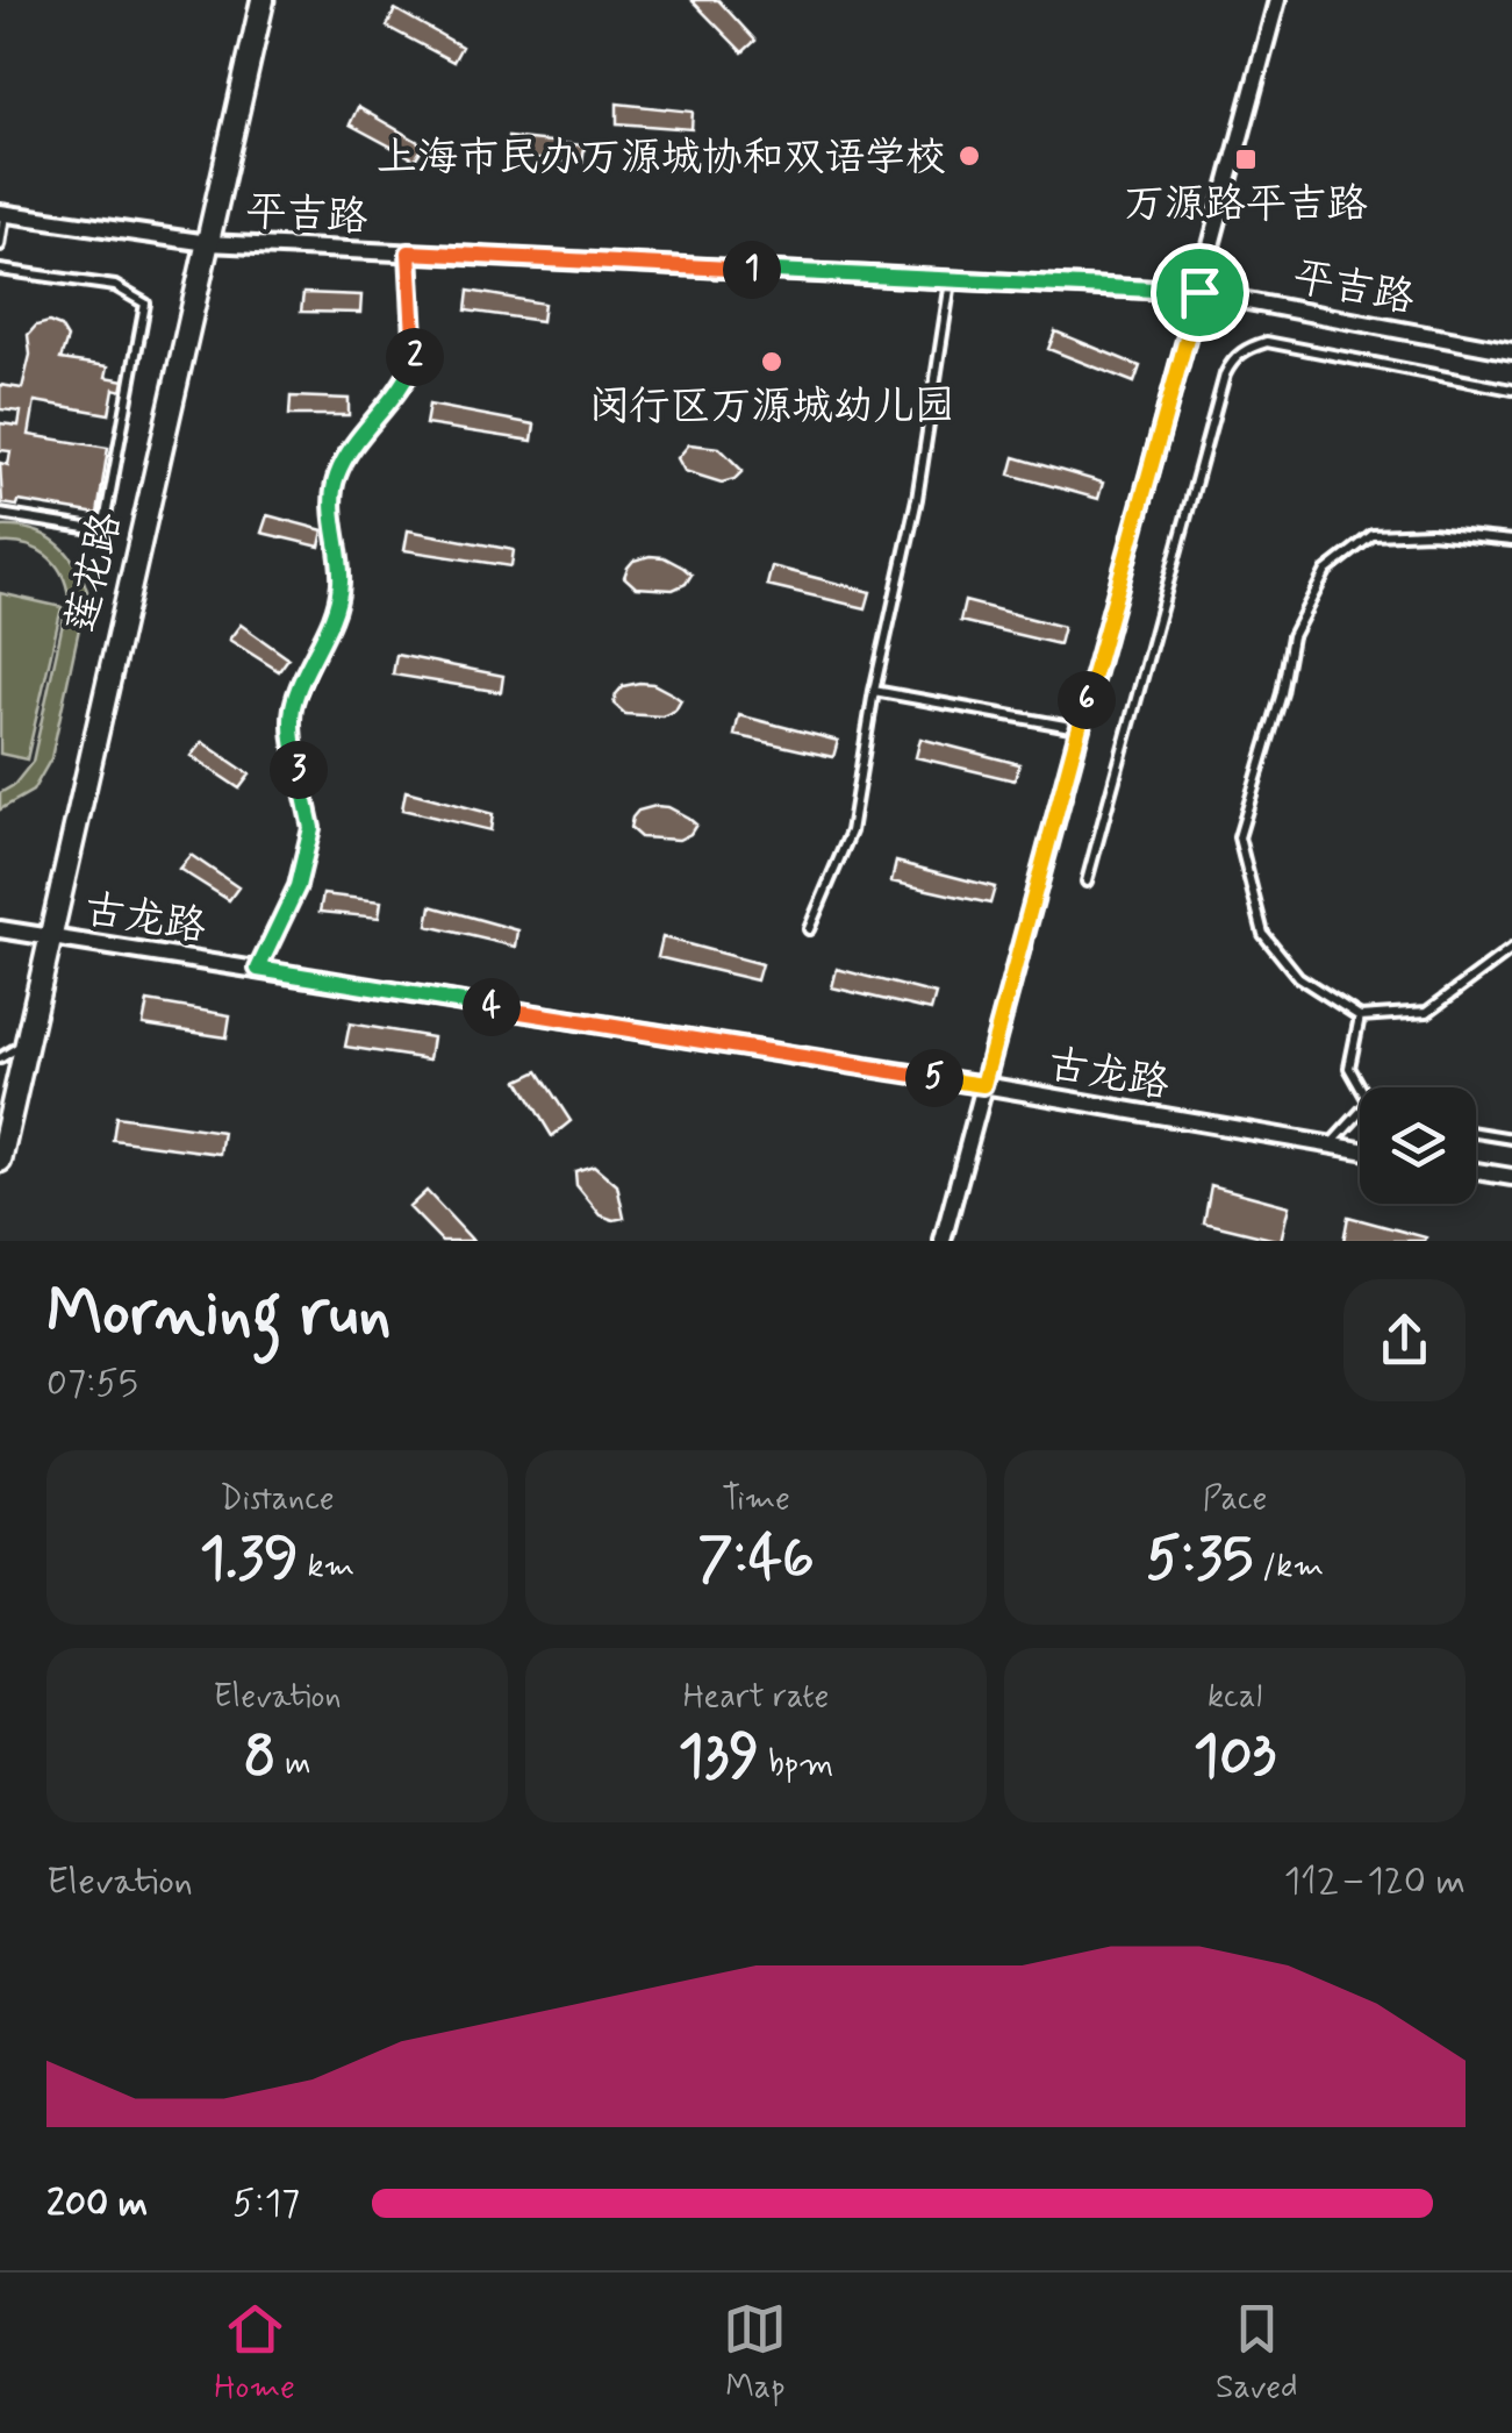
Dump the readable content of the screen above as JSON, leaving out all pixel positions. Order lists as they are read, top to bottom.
{
  "streets": {
    "main road": ["莲花路"],
    "street": ["平吉路", "古龙路"]
  },
  "crossings": [
    ["平吉路", "莲花路"],
    ["莲花路", "古龙路"]
  ],
  "places": {
    "other": ["上海市民办万源城协和双语学校", "闵行区万源城幼儿园"],
    "transit": ["万源路平吉路"]
  },
  "page": {
    "pins": [
      "1",
      "2",
      "6",
      "3",
      "4",
      "5"
    ],
    "heading": ["Morning run", "07:55"],
    "stats": [
      ["Distance", "1.39 km"],
      ["Time", "7:46"],
      ["Pace", "5:35 /km"],
      ["Elevation", "8 m"],
      ["Heart rate", "139 bpm"],
      ["kcal", "103"]
    ],
    "chart": ["Elevation", "112–120 m"],
    "list": [
      {
        "name": "200 m",
        "note": "5:17"
      }
    ],
    "tabs": ["Home", "Map", "Saved"]
  }
}
